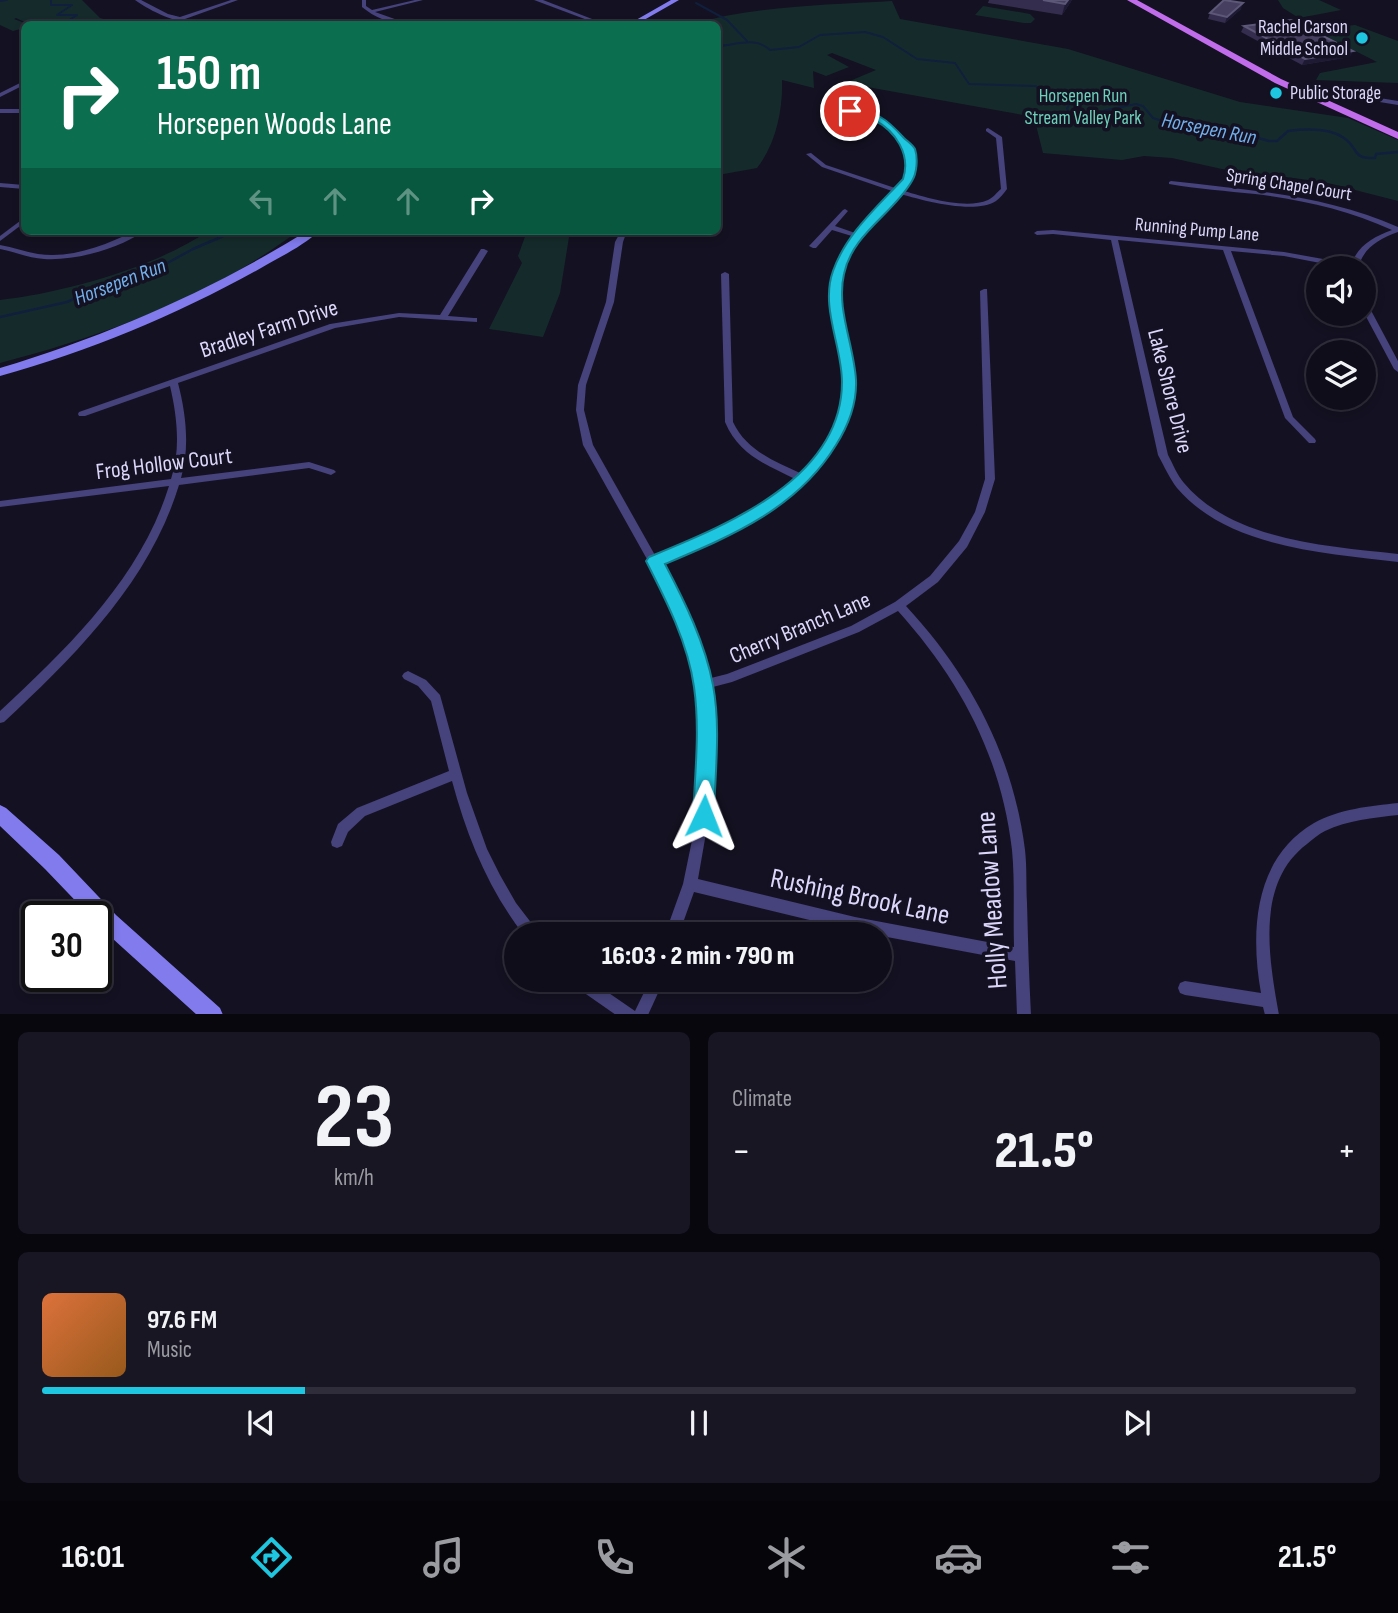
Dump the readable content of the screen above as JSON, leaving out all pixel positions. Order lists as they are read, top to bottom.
{
  "streets": {
    "street": [
      "Spring Chapel Court",
      "Running Pump Lane",
      "Bradley Farm Drive",
      "Lake Shore Drive",
      "Frog Hollow Court",
      "Cherry Branch Lane",
      "Rushing Brook Lane",
      "Holly Meadow Lane"
    ]
  },
  "crossings": [
    ["Running Pump Lane", "Lake Shore Drive"],
    ["Cherry Branch Lane", "Holly Meadow Lane"],
    ["Rushing Brook Lane", "Holly Meadow Lane"]
  ],
  "water": ["Horsepen Run"],
  "parks": ["Horsepen Run Stream Valley Park"],
  "places": ["Rachel Carson Middle School", "Public Storage"],
  "page": {
    "turn": ["150 m", "Horsepen Woods Lane"],
    "limit": "30",
    "trip": "16:03 · 2 min · 790 m",
    "tile": [
      ["23", "km/h"],
      "Climate"
    ],
    "heat": ["−", "21.5°", "+"],
    "song": ["97.6 FM", "Music"],
    "tabs": ["16:01", "21.5°"]
  }
}
